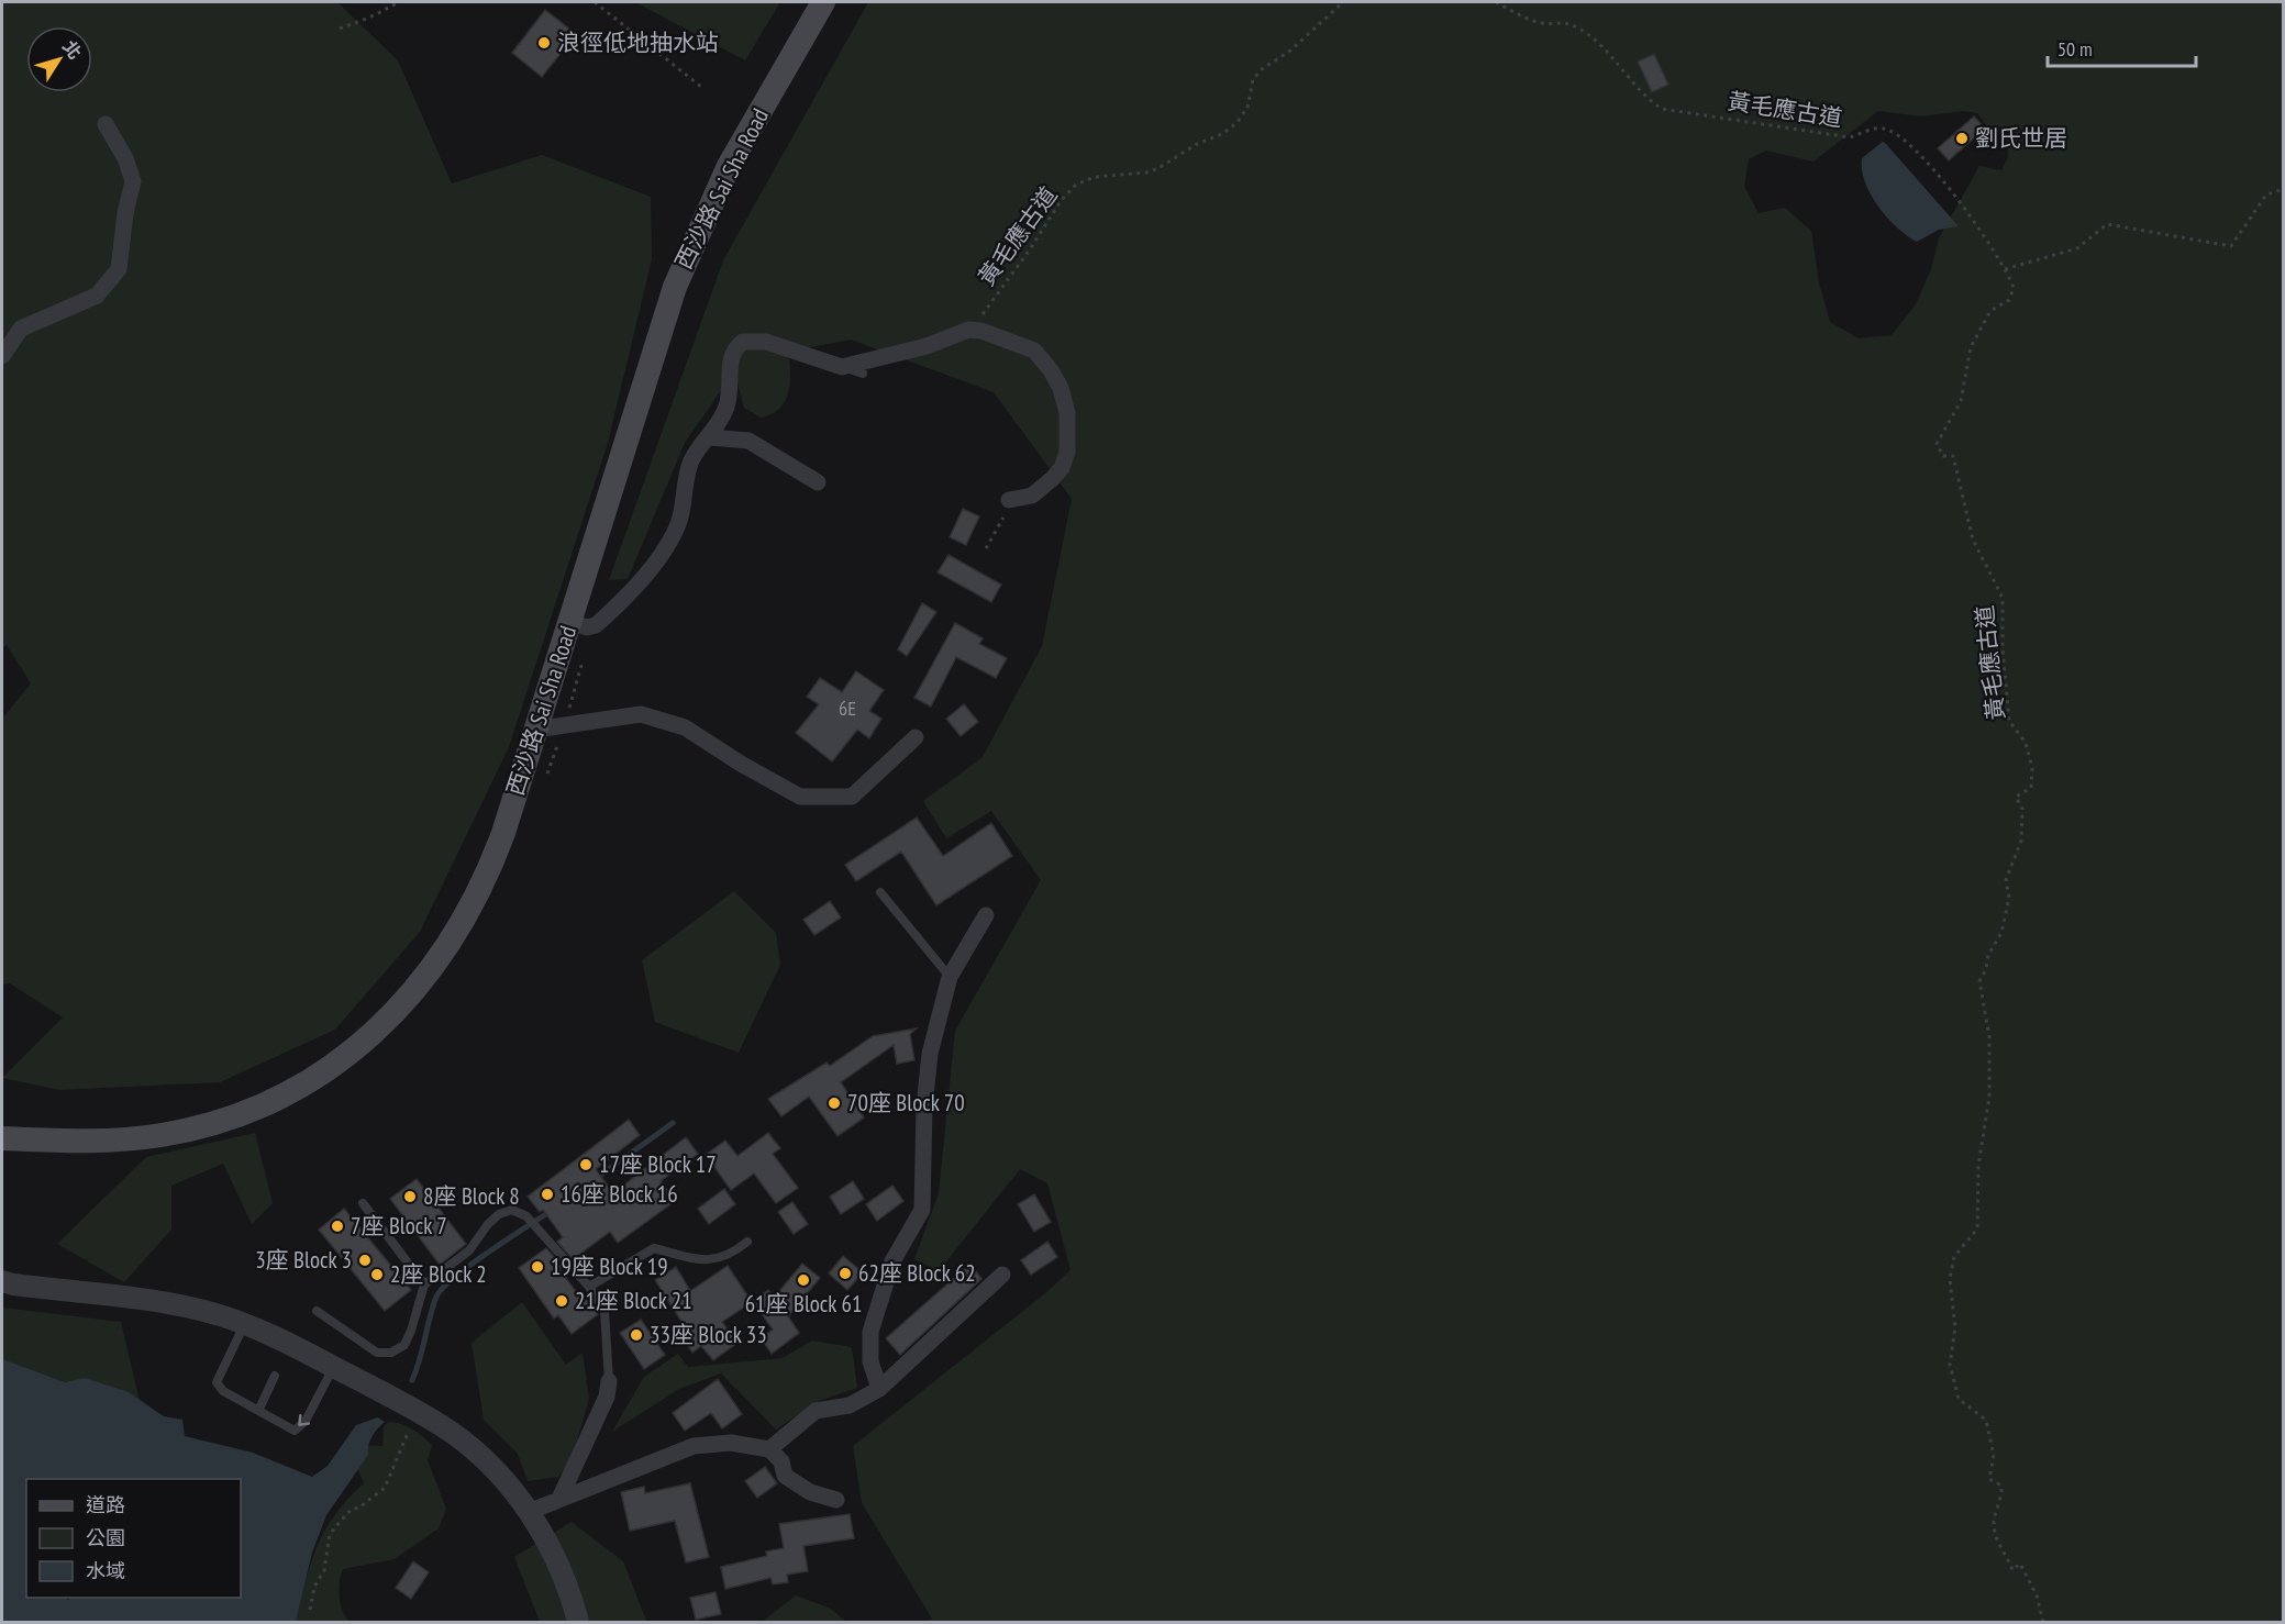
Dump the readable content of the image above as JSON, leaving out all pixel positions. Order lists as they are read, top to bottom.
{
  "streets": {
    "main road": ["西沙路 Sai Sha Road"],
    "path": ["黃毛應古道"]
  },
  "places": [
    "浪徑低地抽水站",
    "劉氏世居",
    "70座 Block 70",
    "17座 Block 17",
    "16座 Block 16",
    "8座 Block 8",
    "7座 Block 7",
    "3座 Block 3",
    "19座 Block 19",
    "62座 Block 62",
    "2座 Block 2",
    "61座 Block 61",
    "21座 Block 21",
    "33座 Block 33"
  ],
  "house_numbers": ["6E"],
  "legend": ["道路", "公園", "水域"],
  "scale_bar": "50 m",
  "north": "top right"
}
